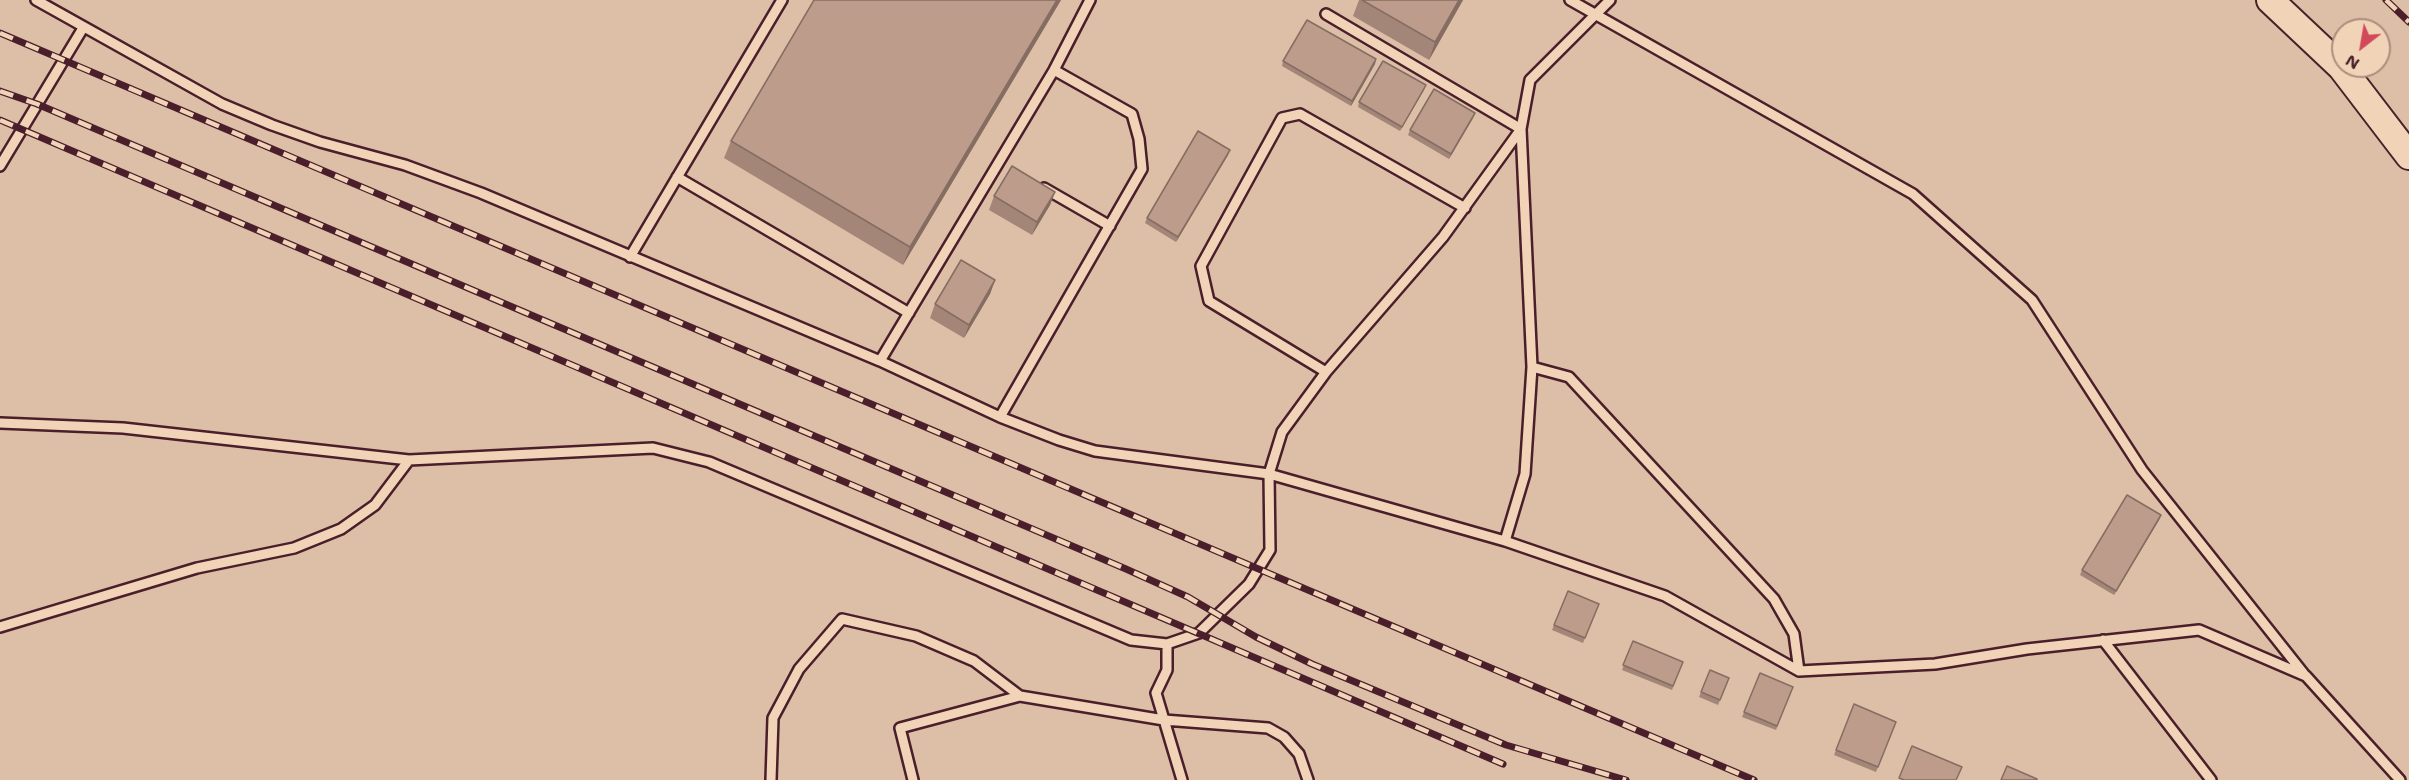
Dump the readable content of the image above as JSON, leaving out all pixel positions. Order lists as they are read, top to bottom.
{
  "north": "bottom left"
}
